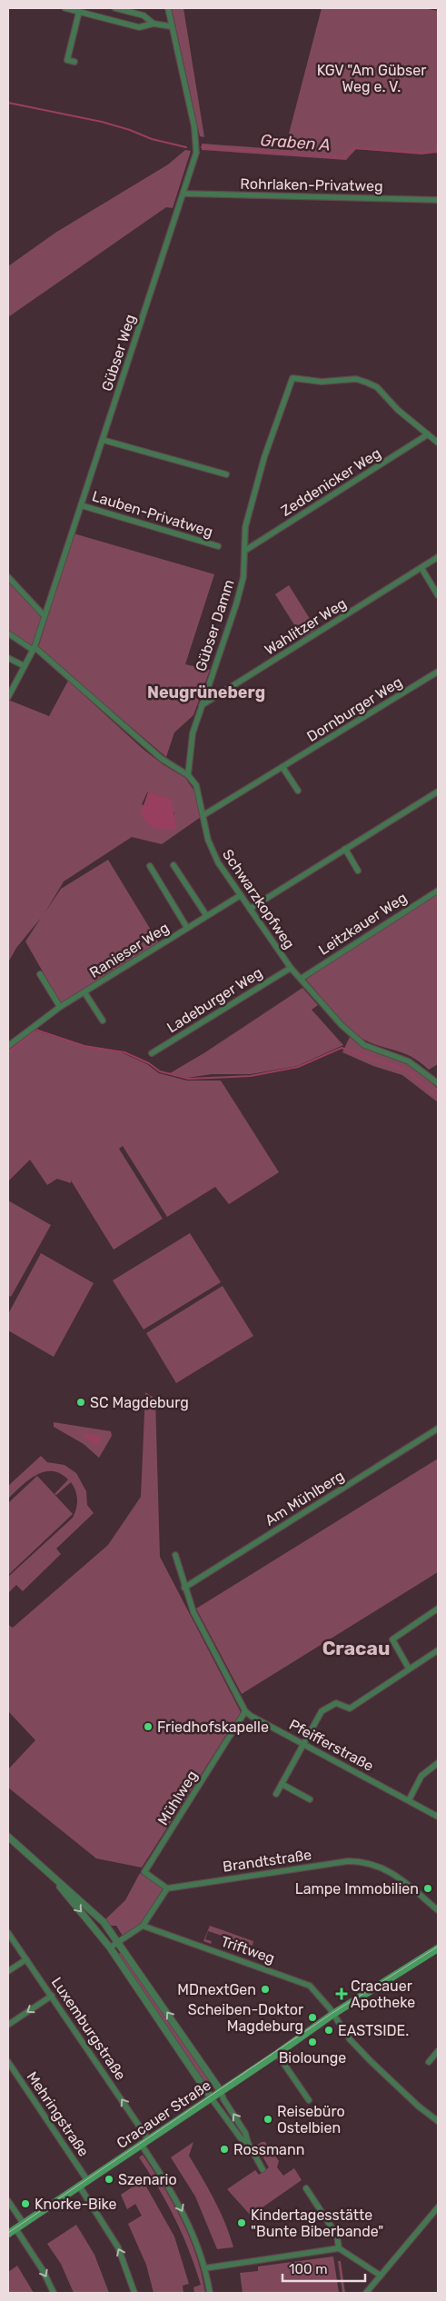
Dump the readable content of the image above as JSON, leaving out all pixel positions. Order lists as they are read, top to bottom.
{
  "streets": {
    "main road": ["Cracauer Straße"],
    "street": [
      "Rohrlaken-Privatweg",
      "Gübser Weg",
      "Zeddenicker Weg",
      "Lauben-Privatweg",
      "Gübser Damm",
      "Wahlitzer Weg",
      "Dornburger Weg",
      "Schwarzkopfweg",
      "Leitzkauer Weg",
      "Ranieser Weg",
      "Ladeburger Weg",
      "Am Mühlberg",
      "Pfeifferstraße",
      "Mühlweg",
      "Brandtstraße",
      "Triftweg",
      "Luxemburgstraße",
      "Mehringstraße"
    ]
  },
  "crossings": [
    ["Rohrlaken-Privatweg", "Gübser Weg"],
    ["Gübser Weg", "Lauben-Privatweg"],
    ["Gübser Weg", "Schwarzkopfweg"],
    ["Zeddenicker Weg", "Gübser Damm"],
    ["Gübser Damm", "Wahlitzer Weg"],
    ["Gübser Damm", "Schwarzkopfweg"],
    ["Dornburger Weg", "Schwarzkopfweg"],
    ["Schwarzkopfweg", "Leitzkauer Weg"],
    ["Schwarzkopfweg", "Ranieser Weg"],
    ["Schwarzkopfweg", "Ladeburger Weg"],
    ["Pfeifferstraße", "Mühlweg"],
    ["Mühlweg", "Brandtstraße"],
    ["Triftweg", "Cracauer Straße"],
    ["Luxemburgstraße", "Cracauer Straße"],
    ["Mehringstraße", "Cracauer Straße"]
  ],
  "one_way": ["Luxemburgstraße"],
  "districts": ["Neugrüneberg", "Cracau"],
  "water": ["Graben A"],
  "parks": ["KGV \"Am Gübser Weg e. V."],
  "places": {
    "other": [
      "SC Magdeburg",
      "Friedhofskapelle",
      "Lampe Immobilien",
      "MDnextGen",
      "Scheiben-Doktor Magdeburg",
      "EASTSIDE.",
      "Biolounge",
      "Reisebüro Ostelbien",
      "Rossmann",
      "Szenario",
      "Knorke-Bike",
      "Kindertagesstätte \"Bunte Biberbande\""
    ],
    "health": ["Cracauer Apotheke"]
  },
  "scale_bar": "100 m"
}
